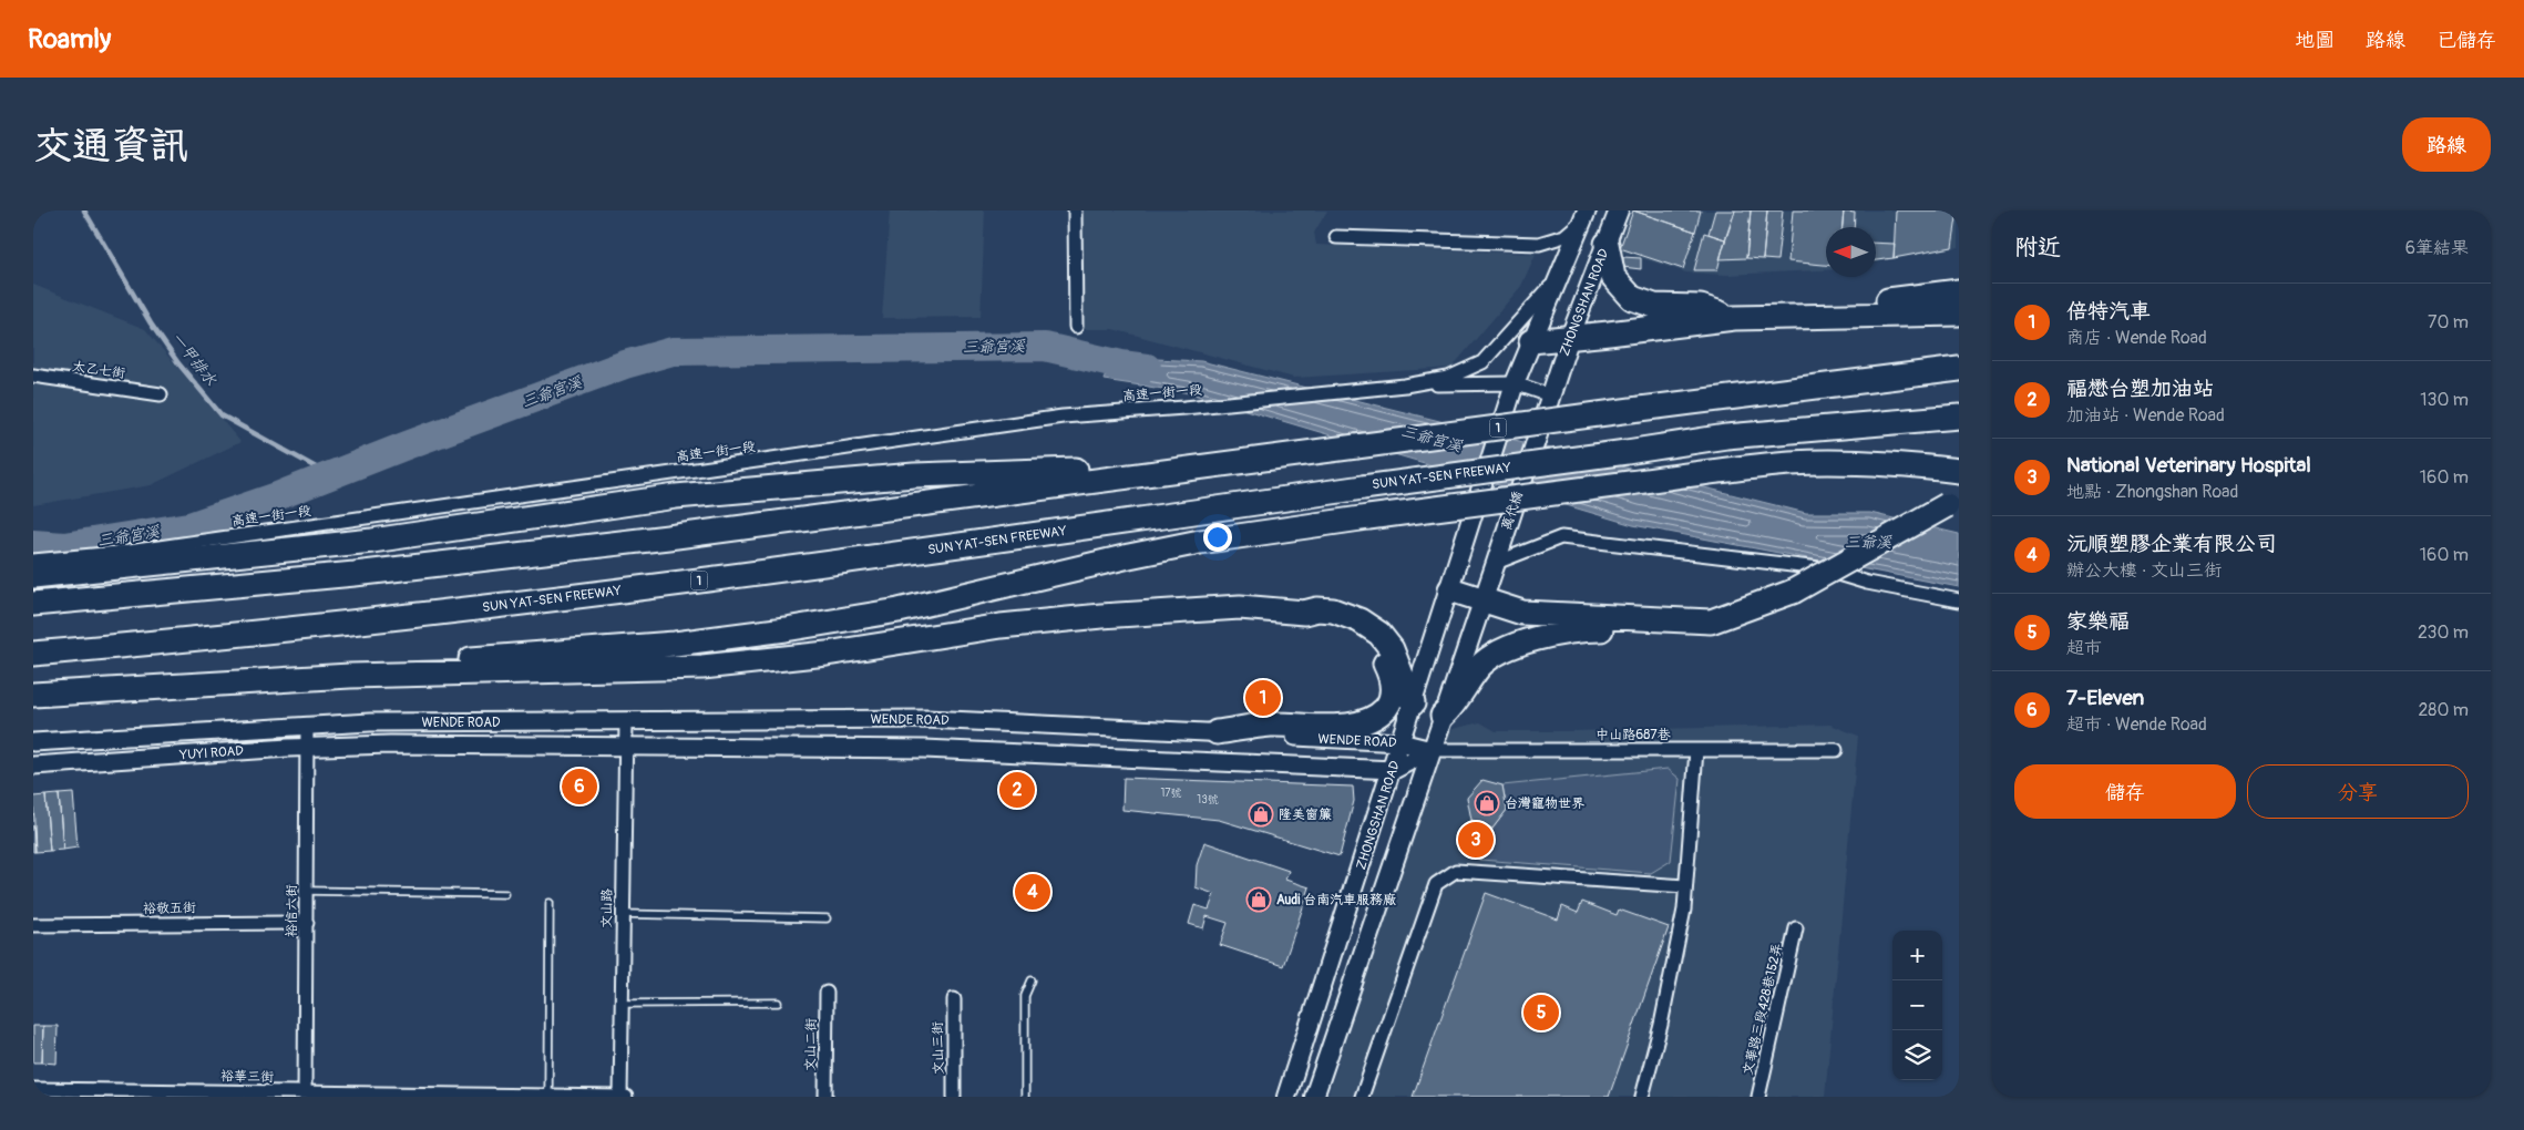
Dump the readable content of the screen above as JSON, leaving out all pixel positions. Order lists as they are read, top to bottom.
{
  "streets": {
    "highway": ["1", "SUN YAT-SEN FREEWAY"],
    "main road": ["ZHONGSHAN ROAD", "萬代橋"],
    "street": [
      "太乙七街",
      "高速一街一段",
      "WENDE ROAD",
      "中山路687巷",
      "YUYI ROAD",
      "裕敬五街",
      "文山路",
      "裕信六街",
      "文華路三段428巷152弄",
      "文山二街",
      "文山三街",
      "裕華三街"
    ]
  },
  "crossings": [
    ["ZHONGSHAN ROAD", "高速一街一段"],
    ["ZHONGSHAN ROAD", "萬代橋"],
    ["ZHONGSHAN ROAD", "WENDE ROAD"],
    ["高速一街一段", "萬代橋"],
    ["WENDE ROAD", "中山路687巷"],
    ["WENDE ROAD", "YUYI ROAD"],
    ["WENDE ROAD", "文山路"],
    ["YUYI ROAD", "裕信六街"],
    ["裕敬五街", "裕信六街"],
    ["文山路", "裕華三街"],
    ["裕信六街", "裕華三街"]
  ],
  "water": ["三爺宮溪", "一甲排水", "三爺溪"],
  "places": {
    "shop": ["台灣寵物世界", "隆美窗簾", "Audi 台南汽車服務廠"]
  },
  "house_numbers": ["17號", "13號"],
  "north": "left",
  "page": {
    "header": "Roamly",
    "nav": ["地圖", "路線", "已儲存"],
    "buttons": [
      "路線",
      ["儲存", "分享"]
    ],
    "title": "交通資訊",
    "heading": ["附近", "6筆結果"],
    "list": [
      {
        "mark": "1",
        "name": "倍特汽車",
        "note": "商店 · Wende Road",
        "value": "70 m"
      },
      {
        "mark": "2",
        "name": "福懋台塑加油站",
        "note": "加油站 · Wende Road",
        "value": "130 m"
      },
      {
        "mark": "3",
        "name": "National Veterinary Hospital",
        "note": "地點 · Zhongshan Road",
        "value": "160 m"
      },
      {
        "mark": "4",
        "name": "沅順塑膠企業有限公司",
        "note": "辦公大樓 · 文山三街",
        "value": "160 m"
      },
      {
        "mark": "5",
        "name": "家樂福",
        "note": "超市",
        "value": "230 m"
      },
      {
        "mark": "6",
        "name": "7-Eleven",
        "note": "超市 · Wende Road",
        "value": "280 m"
      }
    ],
    "pins": [
      "1",
      "6",
      "2",
      "3",
      "4",
      "5"
    ],
    "map_buttons": ["+", "−"]
  }
}
